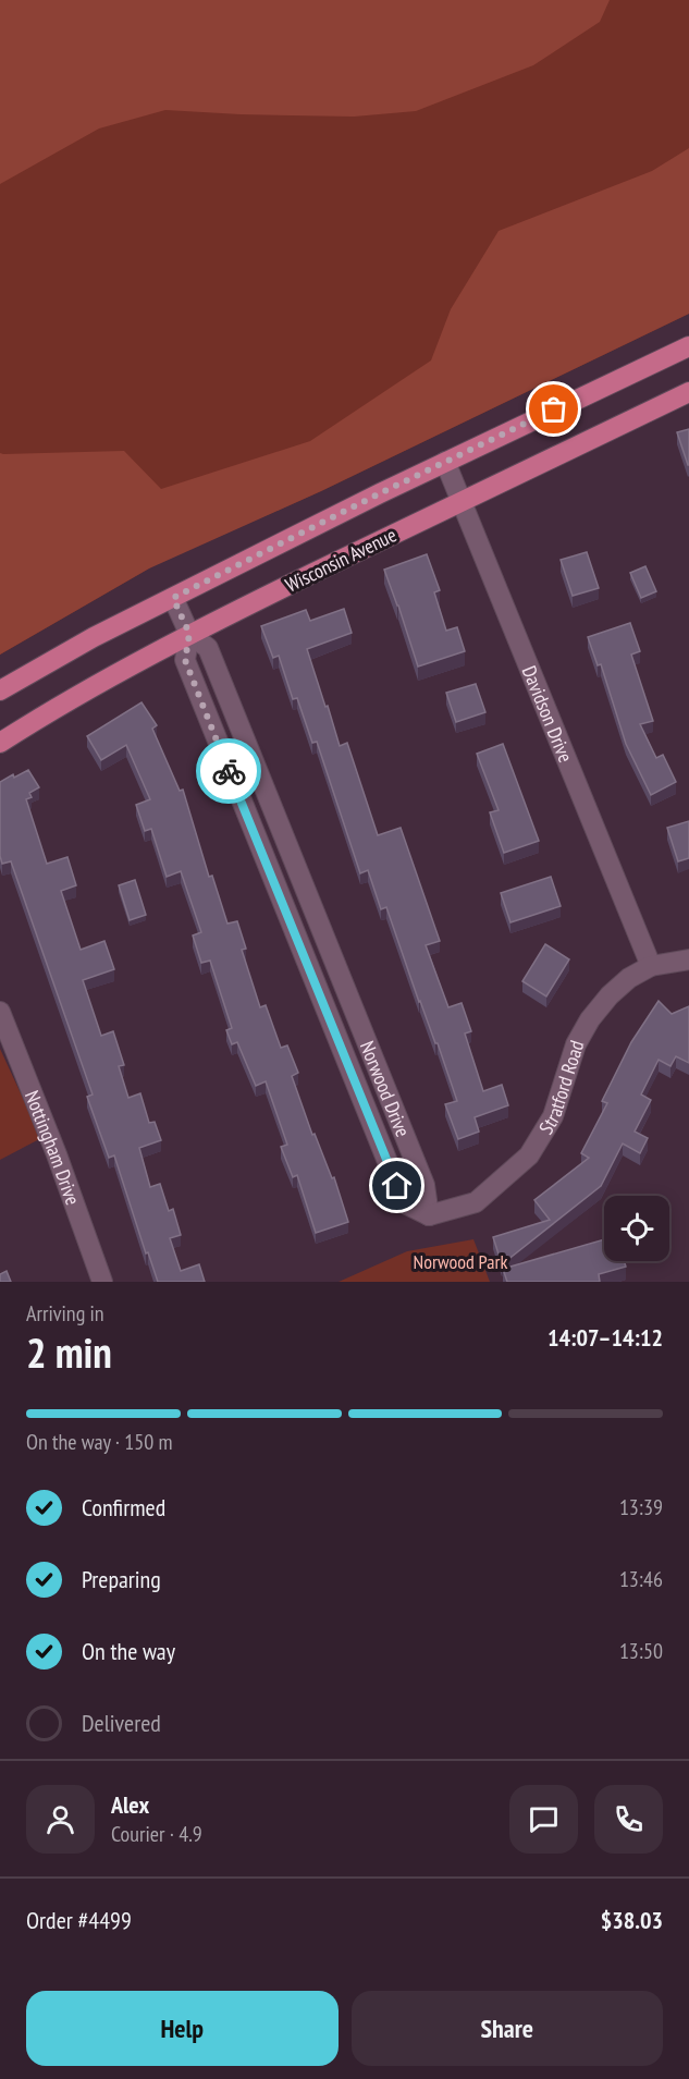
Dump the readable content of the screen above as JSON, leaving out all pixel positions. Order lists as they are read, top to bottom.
{
  "streets": {
    "main road": ["Wisconsin Avenue"],
    "street": [
      "Davidson Drive",
      "Stratford Road",
      "Norwood Drive",
      "Nottingham Drive"
    ]
  },
  "crossings": [
    ["Wisconsin Avenue", "Davidson Drive"],
    ["Wisconsin Avenue", "Norwood Drive"],
    ["Davidson Drive", "Stratford Road"],
    ["Stratford Road", "Norwood Drive"]
  ],
  "parks": ["Norwood Park"],
  "page": {
    "heading": ["2 min", "Arriving in", "14:07–14:12"],
    "panel": [
      "Alex",
      "Courier · 4.9",
      "Order #4499",
      "$38.03"
    ],
    "bar": "On the way · 150 m",
    "list": [
      ["Confirmed", "13:39"],
      ["Preparing", "13:46"],
      ["On the way", "13:50"],
      "Delivered"
    ],
    "buttons": ["Help", "Share"]
  }
}
